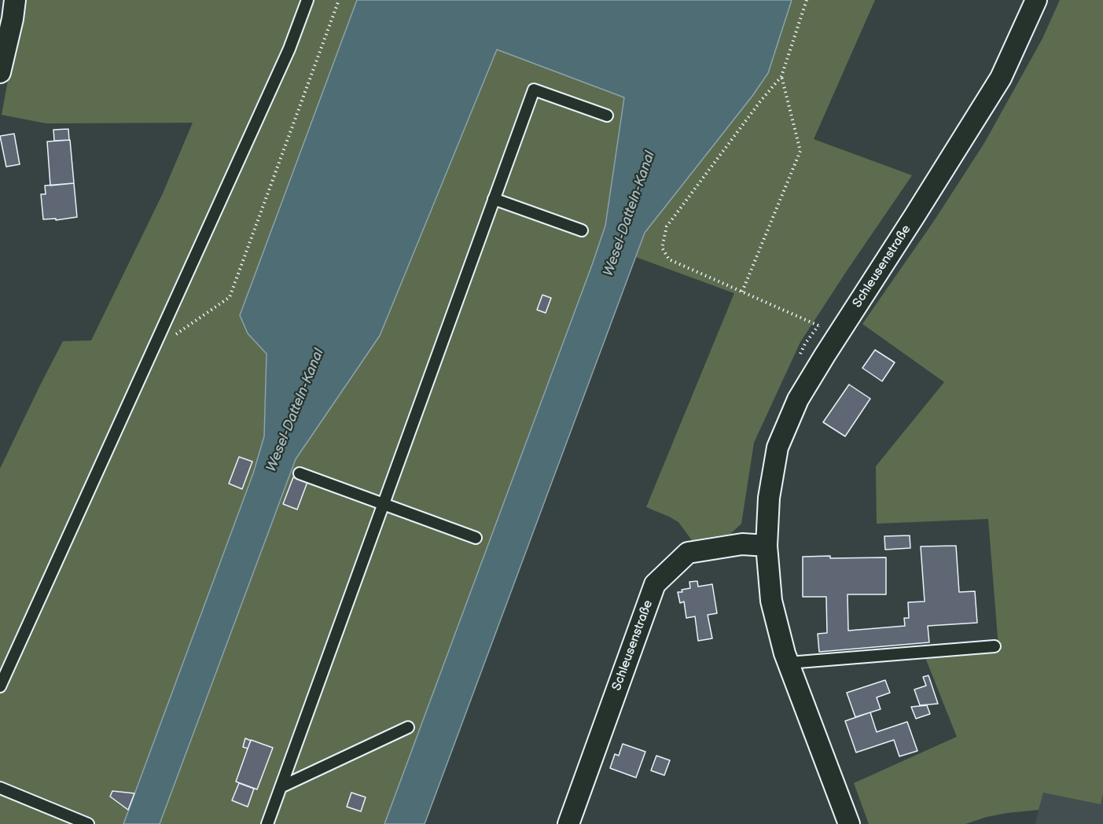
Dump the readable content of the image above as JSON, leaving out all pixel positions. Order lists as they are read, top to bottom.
{
  "streets": {
    "street": ["Schleusenstraße"]
  },
  "water": ["Wesel-Datteln-Kanal"]
}
